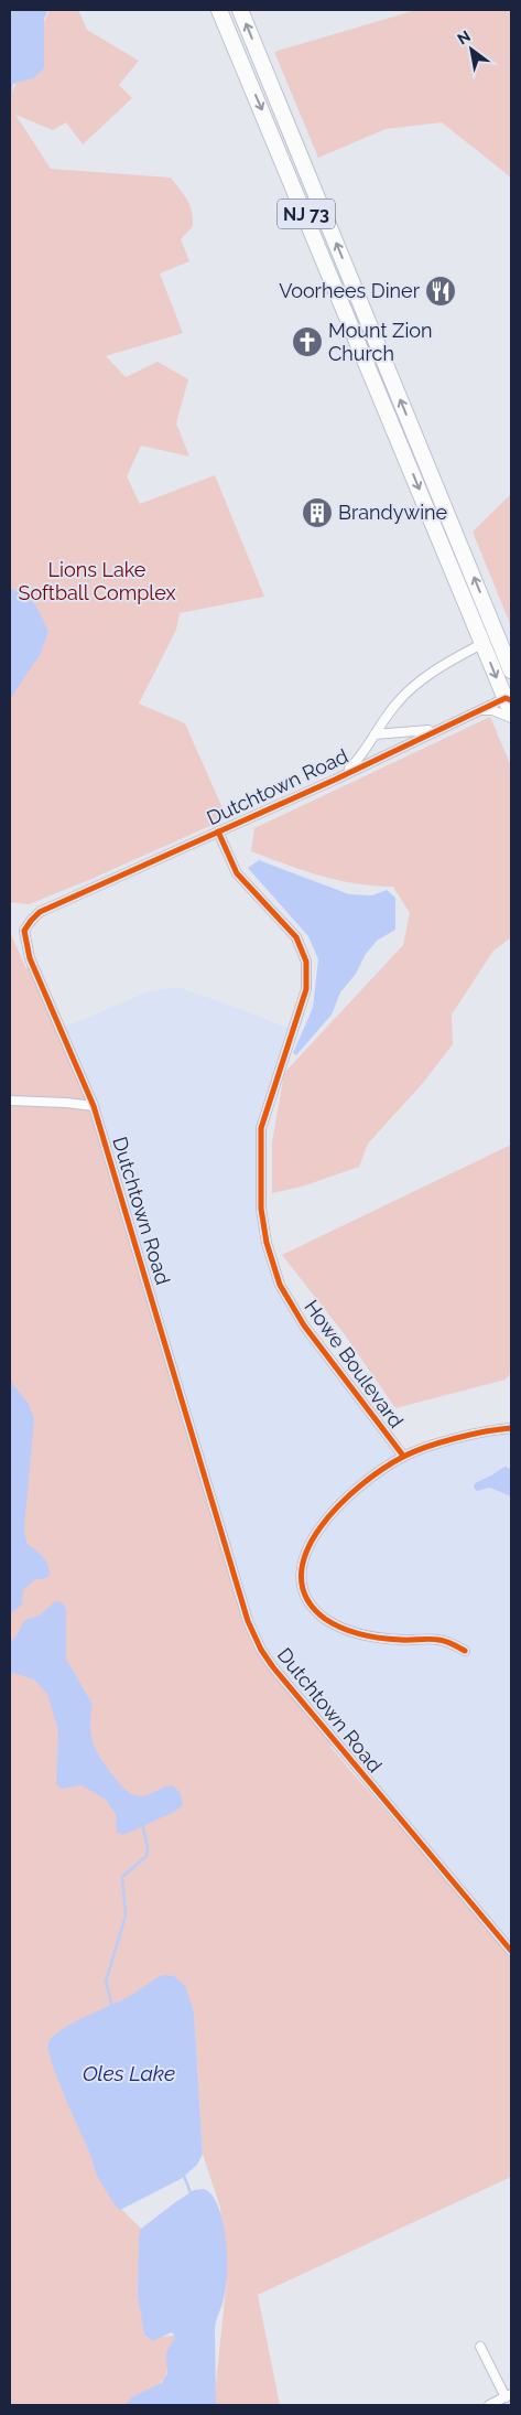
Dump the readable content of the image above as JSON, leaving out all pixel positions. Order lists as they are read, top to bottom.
{
  "streets": {
    "highway": ["NJ 73"],
    "street": ["Dutchtown Road", "Howe Boulevard"]
  },
  "crossings": [
    ["NJ 73", "Dutchtown Road"],
    ["Dutchtown Road", "Howe Boulevard"]
  ],
  "water": ["Oles Lake"],
  "parks": ["Lions Lake Softball Complex"],
  "places": {
    "restaurant": ["Voorhees Diner"],
    "church": ["Mount Zion Church"],
    "building": ["Brandywine"]
  },
  "north": "top left"
}
